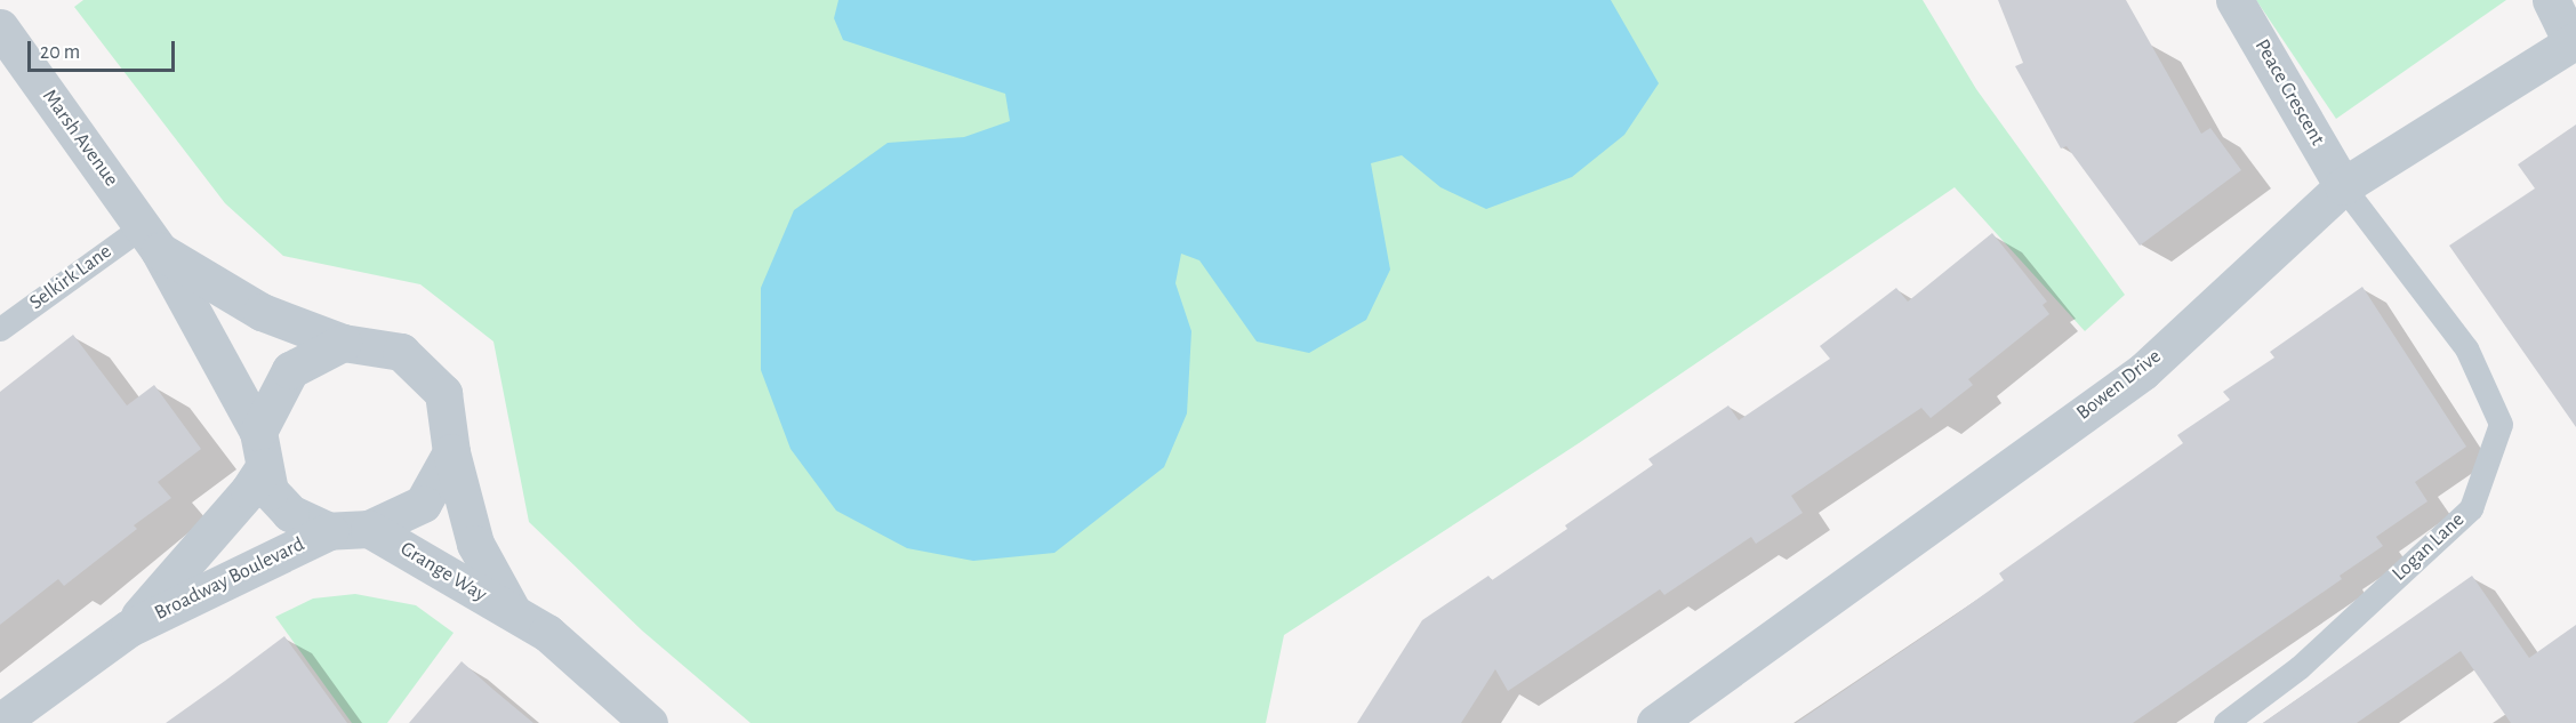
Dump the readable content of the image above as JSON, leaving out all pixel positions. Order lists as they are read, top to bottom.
{
  "streets": {
    "street": [
      "Peace Crescent",
      "Marsh Avenue",
      "Bowen Drive",
      "Grange Way",
      "Broadway Boulevard"
    ],
    "lane": ["Selkirk Lane", "Logan Lane"]
  },
  "crossings": [
    ["Peace Crescent", "Bowen Drive"],
    ["Peace Crescent", "Logan Lane"],
    ["Marsh Avenue", "Selkirk Lane"],
    ["Marsh Avenue", "Grange Way"],
    ["Marsh Avenue", "Broadway Boulevard"],
    ["Bowen Drive", "Logan Lane"],
    ["Grange Way", "Broadway Boulevard"]
  ],
  "scale_bar": "20 m"
}
